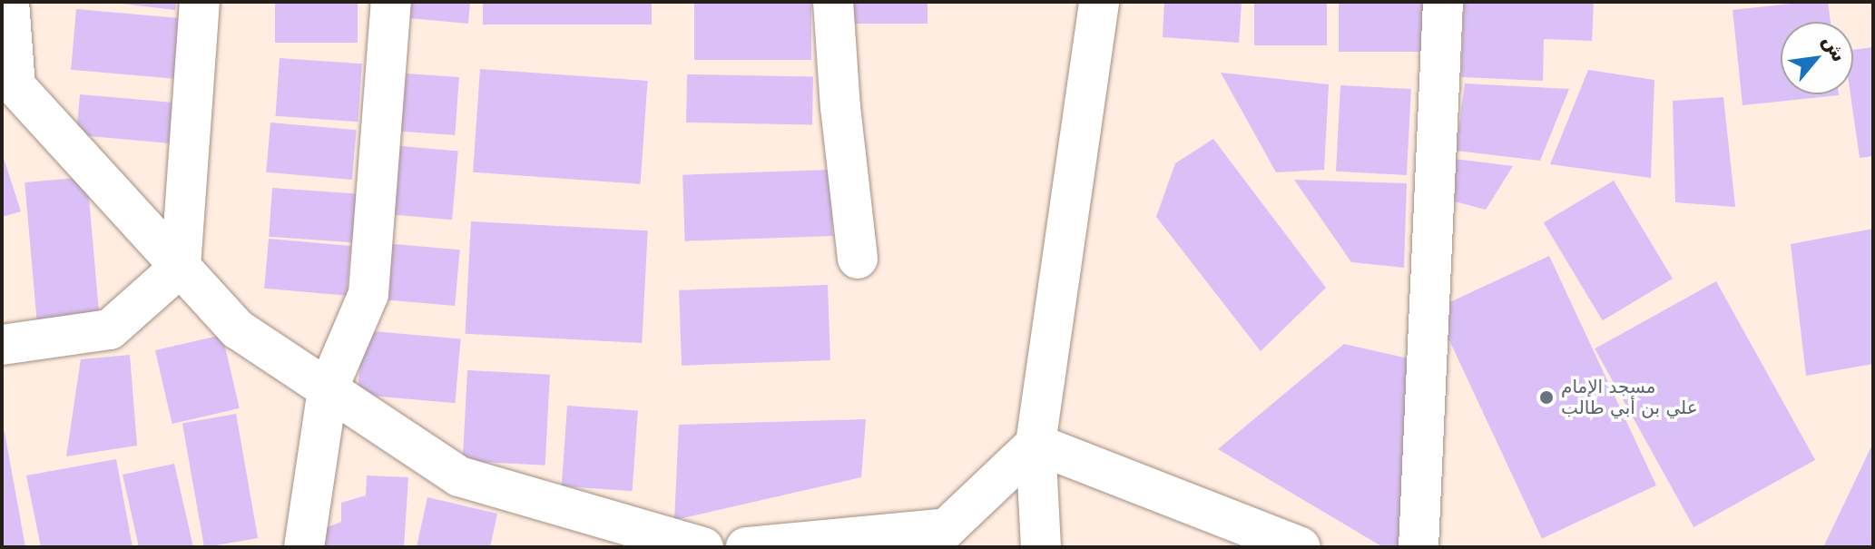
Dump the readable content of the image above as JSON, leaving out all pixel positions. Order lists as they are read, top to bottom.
{
  "places": ["مسجد الإمام علي بن أبي طالب"],
  "north": "top right"
}
